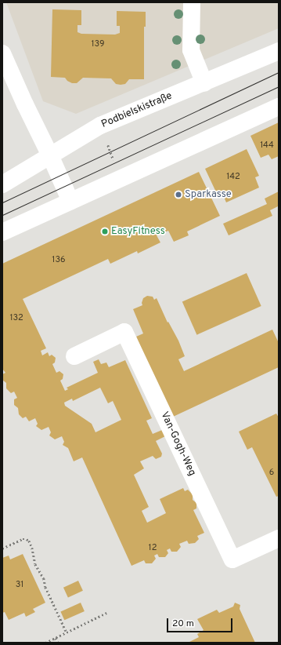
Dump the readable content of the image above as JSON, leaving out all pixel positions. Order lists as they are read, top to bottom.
{
  "streets": {
    "main road": ["Podbielskistraße", "Van-Gogh-Weg"]
  },
  "places": ["Sparkasse", "EasyFitness"],
  "house_numbers": [
    "139",
    "144",
    "142",
    "136",
    "132",
    "6",
    "12",
    "31"
  ],
  "scale_bar": "20 m"
}
